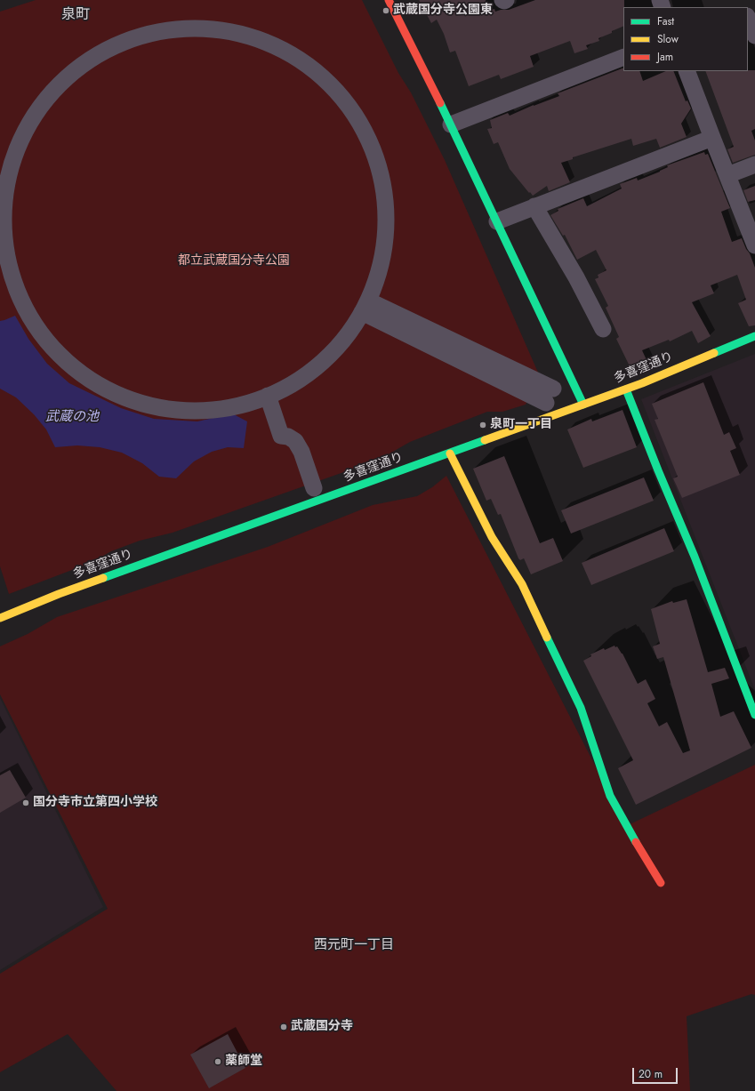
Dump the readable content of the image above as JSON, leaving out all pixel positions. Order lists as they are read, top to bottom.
{
  "streets": {
    "street": ["多喜窪通り"]
  },
  "districts": ["泉町", "西元町一丁目"],
  "water": ["武蔵の池"],
  "parks": ["都立武蔵国分寺公園"],
  "places": [
    "武蔵国分寺公園東",
    "泉町一丁目",
    "国分寺市立第四小学校",
    "武蔵国分寺",
    "薬師堂"
  ],
  "legend": ["Fast", "Slow", "Jam"],
  "scale_bar": "20 m"
}
